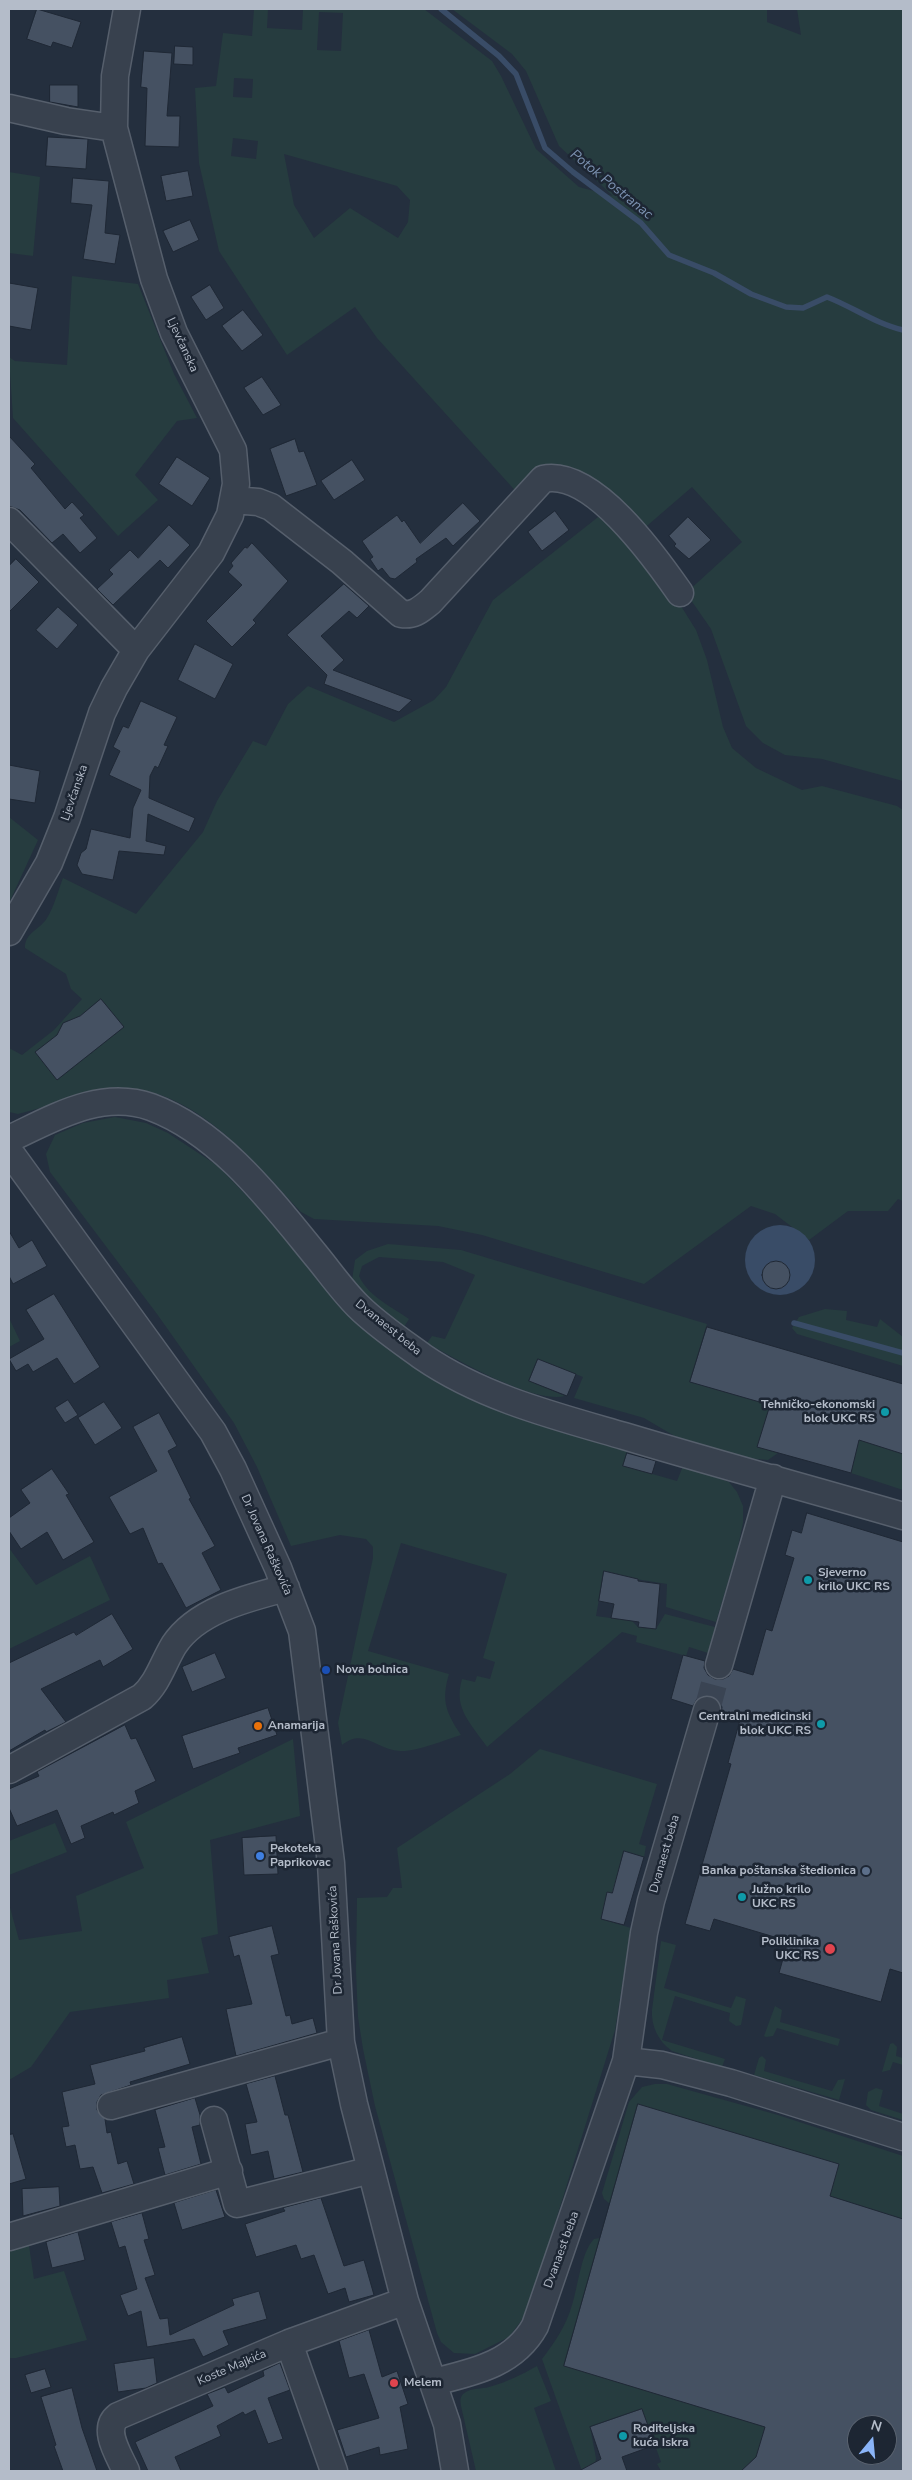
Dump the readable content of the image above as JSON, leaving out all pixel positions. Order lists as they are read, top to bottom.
{
  "streets": {
    "street": [
      "Ljevčanska",
      "Dvanaest beba",
      "Dr Jovana Raškovića",
      "Koste Majkića"
    ]
  },
  "crossings": [
    ["Dvanaest beba", "Dr Jovana Raškovića"],
    ["Dr Jovana Raškovića", "Koste Majkića"]
  ],
  "water": ["Potok Postranac"],
  "places": [
    "Tehničko-ekonomski blok UKC RS",
    "Sjeverno krilo UKC RS",
    "Nova bolnica",
    "Centralni medicinski blok UKC RS",
    "Anamarija",
    "Pekoteka Paprikovac",
    "Banka poštanska štedionica",
    "Južno krilo UKC RS",
    "Poliklinika UKC RS",
    "Melem",
    "Roditeljska kuća Iskra"
  ],
  "north": "top"
}
